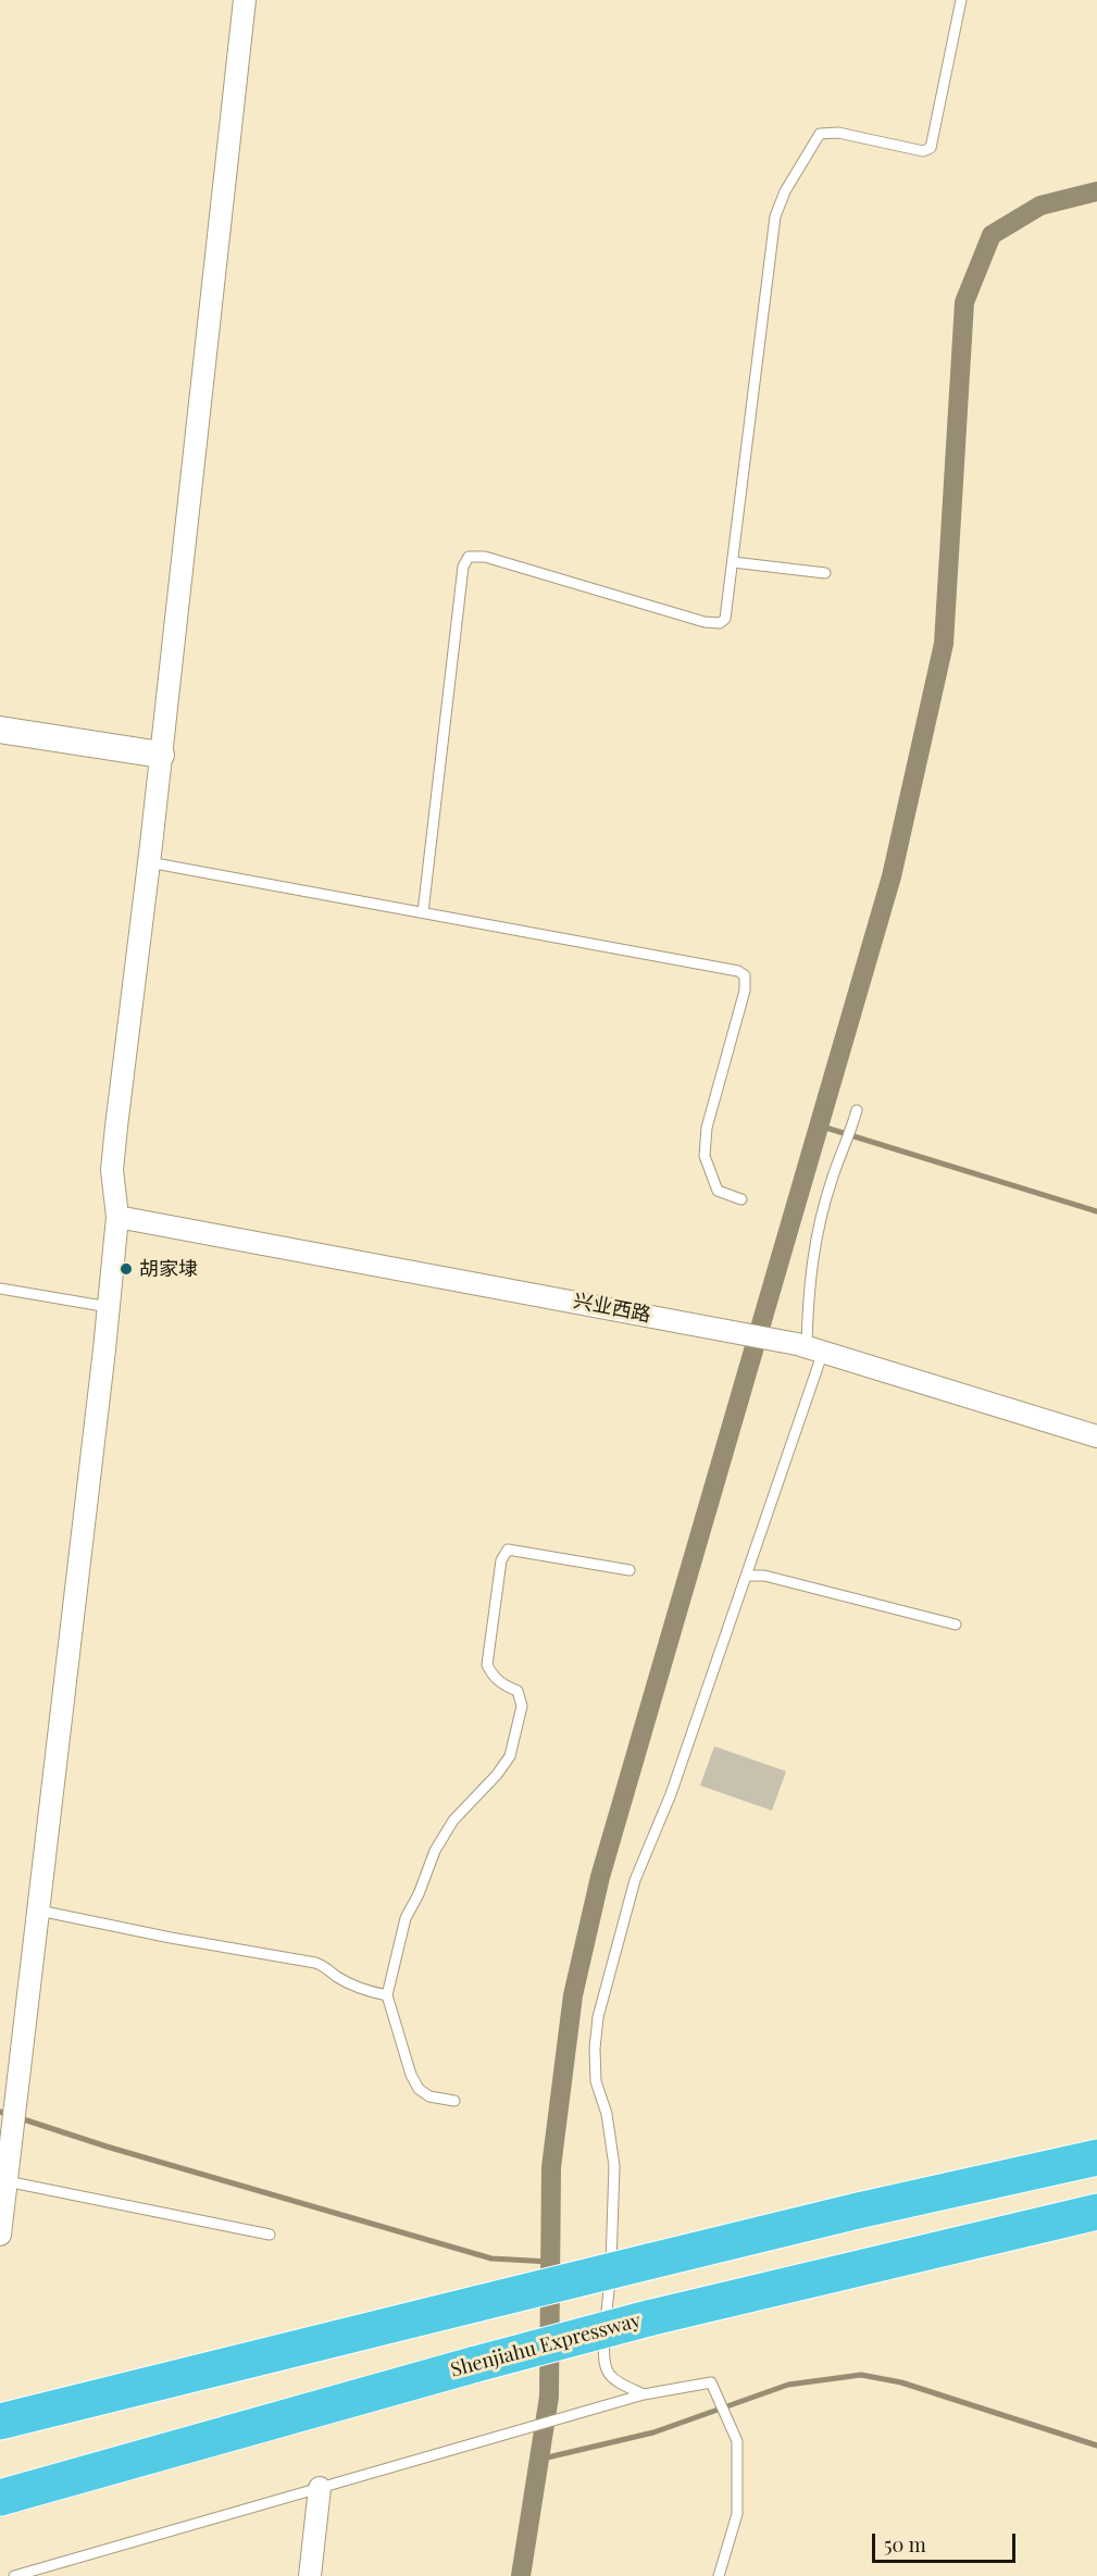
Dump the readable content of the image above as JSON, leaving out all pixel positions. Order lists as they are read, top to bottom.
{
  "streets": {
    "highway": ["Shenjiahu Expressway"],
    "street": ["兴业西路"]
  },
  "places": ["胡家埭"],
  "scale_bar": "50 m"
}
